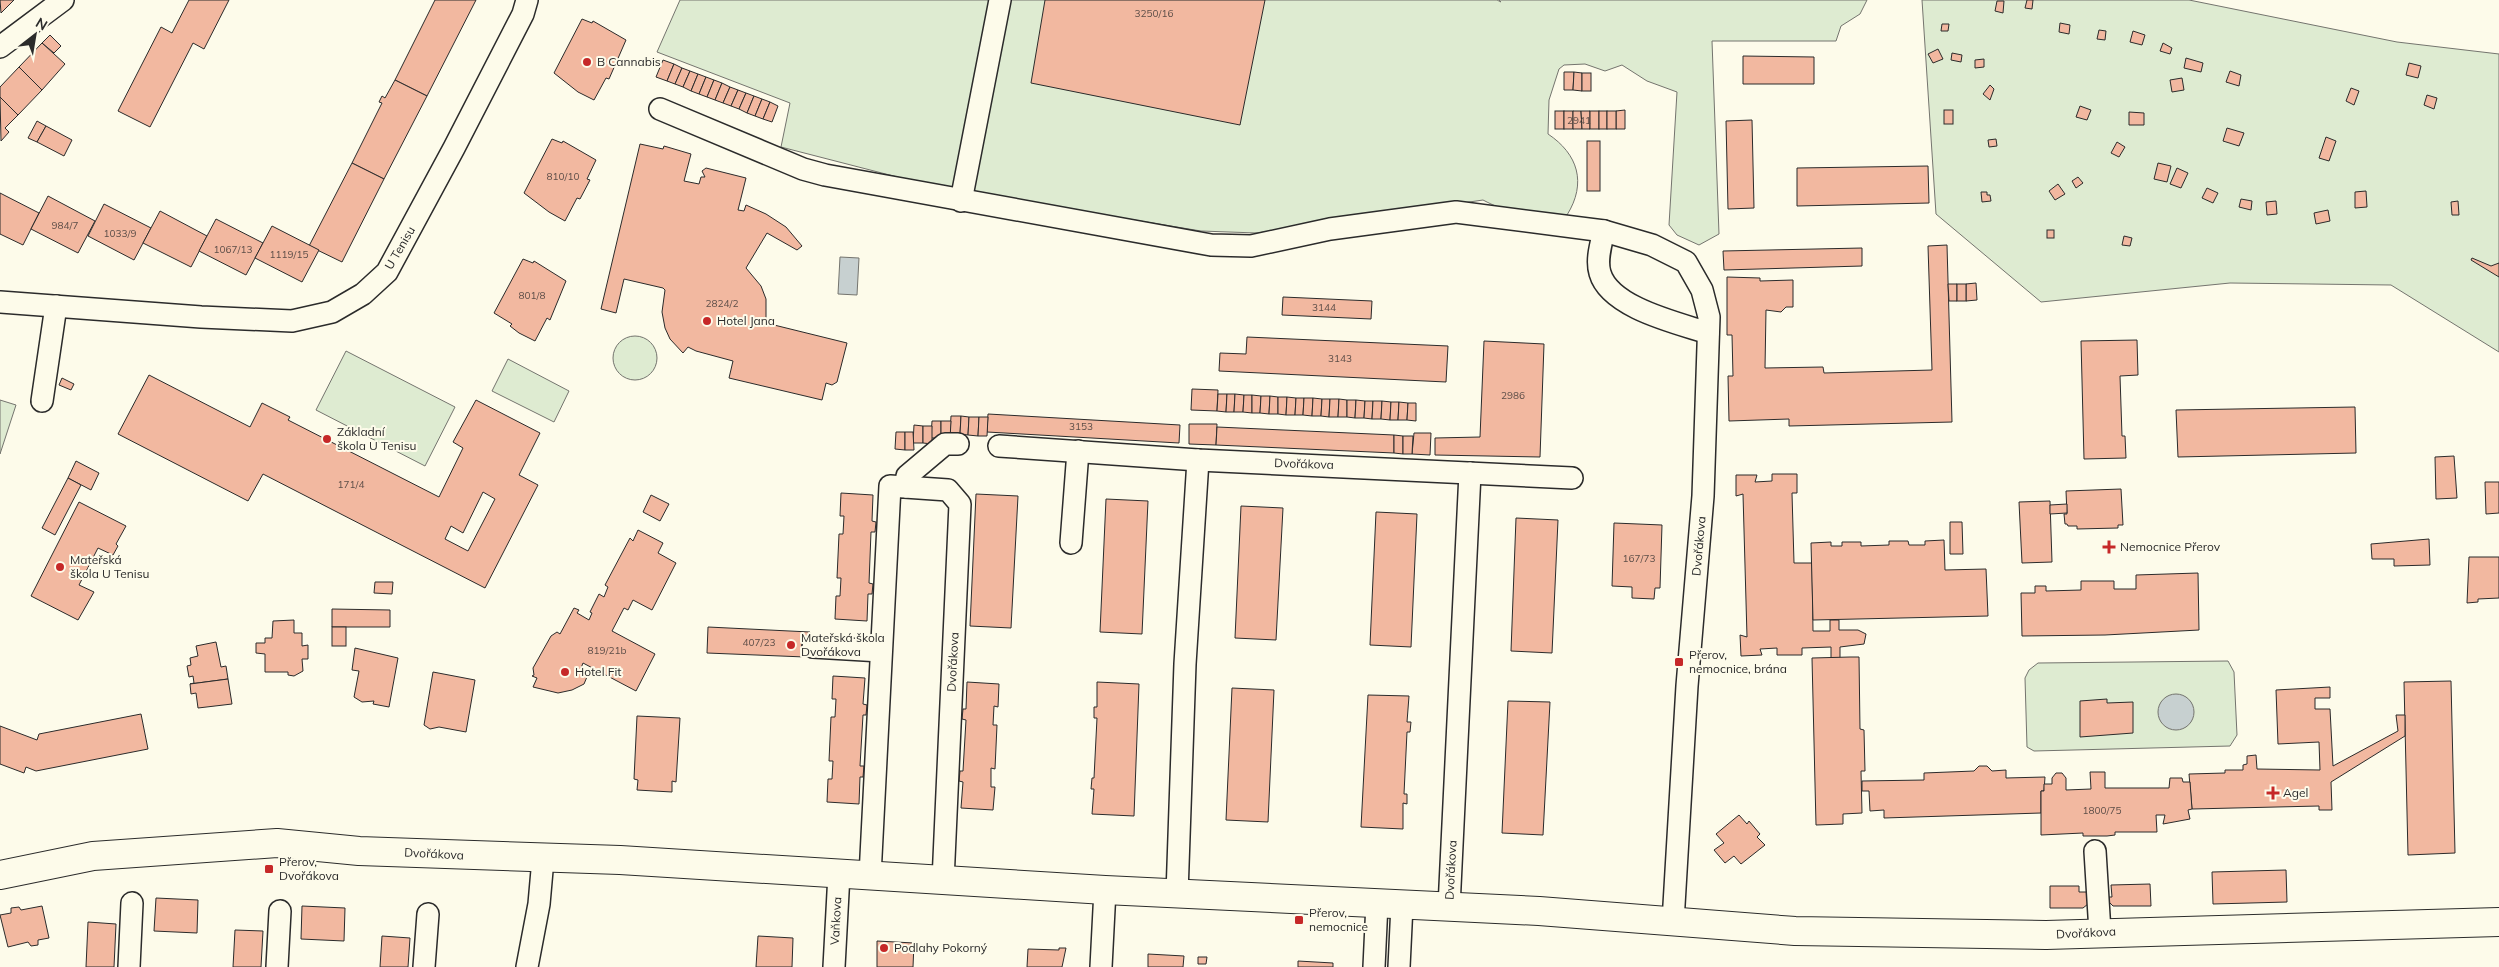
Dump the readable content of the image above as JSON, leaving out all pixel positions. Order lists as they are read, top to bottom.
{
  "streets": {
    "main road": ["Dvořákova"],
    "street": ["U Tenisu", "Vaňkova"]
  },
  "crossings": [
    ["Dvořákova", "Vaňkova"]
  ],
  "places": {
    "other": [
      "B Cannabis",
      "Hotel Jana",
      "Základní škola U Tenisu",
      "Mateřská škola U Tenisu",
      "Mateřská škola Dvořákova",
      "Hotel Fit",
      "Podlahy Pokorný"
    ],
    "health": ["Nemocnice Přerov", "Agel"],
    "transit": ["Přerov, nemocnice, brána", "Přerov, Dvořákova", "Přerov, nemocnice"]
  },
  "house_numbers": [
    "3250/16",
    "2941",
    "810/10",
    "984/7",
    "1033/9",
    "1067/13",
    "1119/15",
    "801/8",
    "2824/2",
    "3144",
    "3143",
    "2986",
    "3153",
    "171/4",
    "167/73",
    "407/23",
    "819/21b",
    "1800/75"
  ],
  "north": "top right"
}
